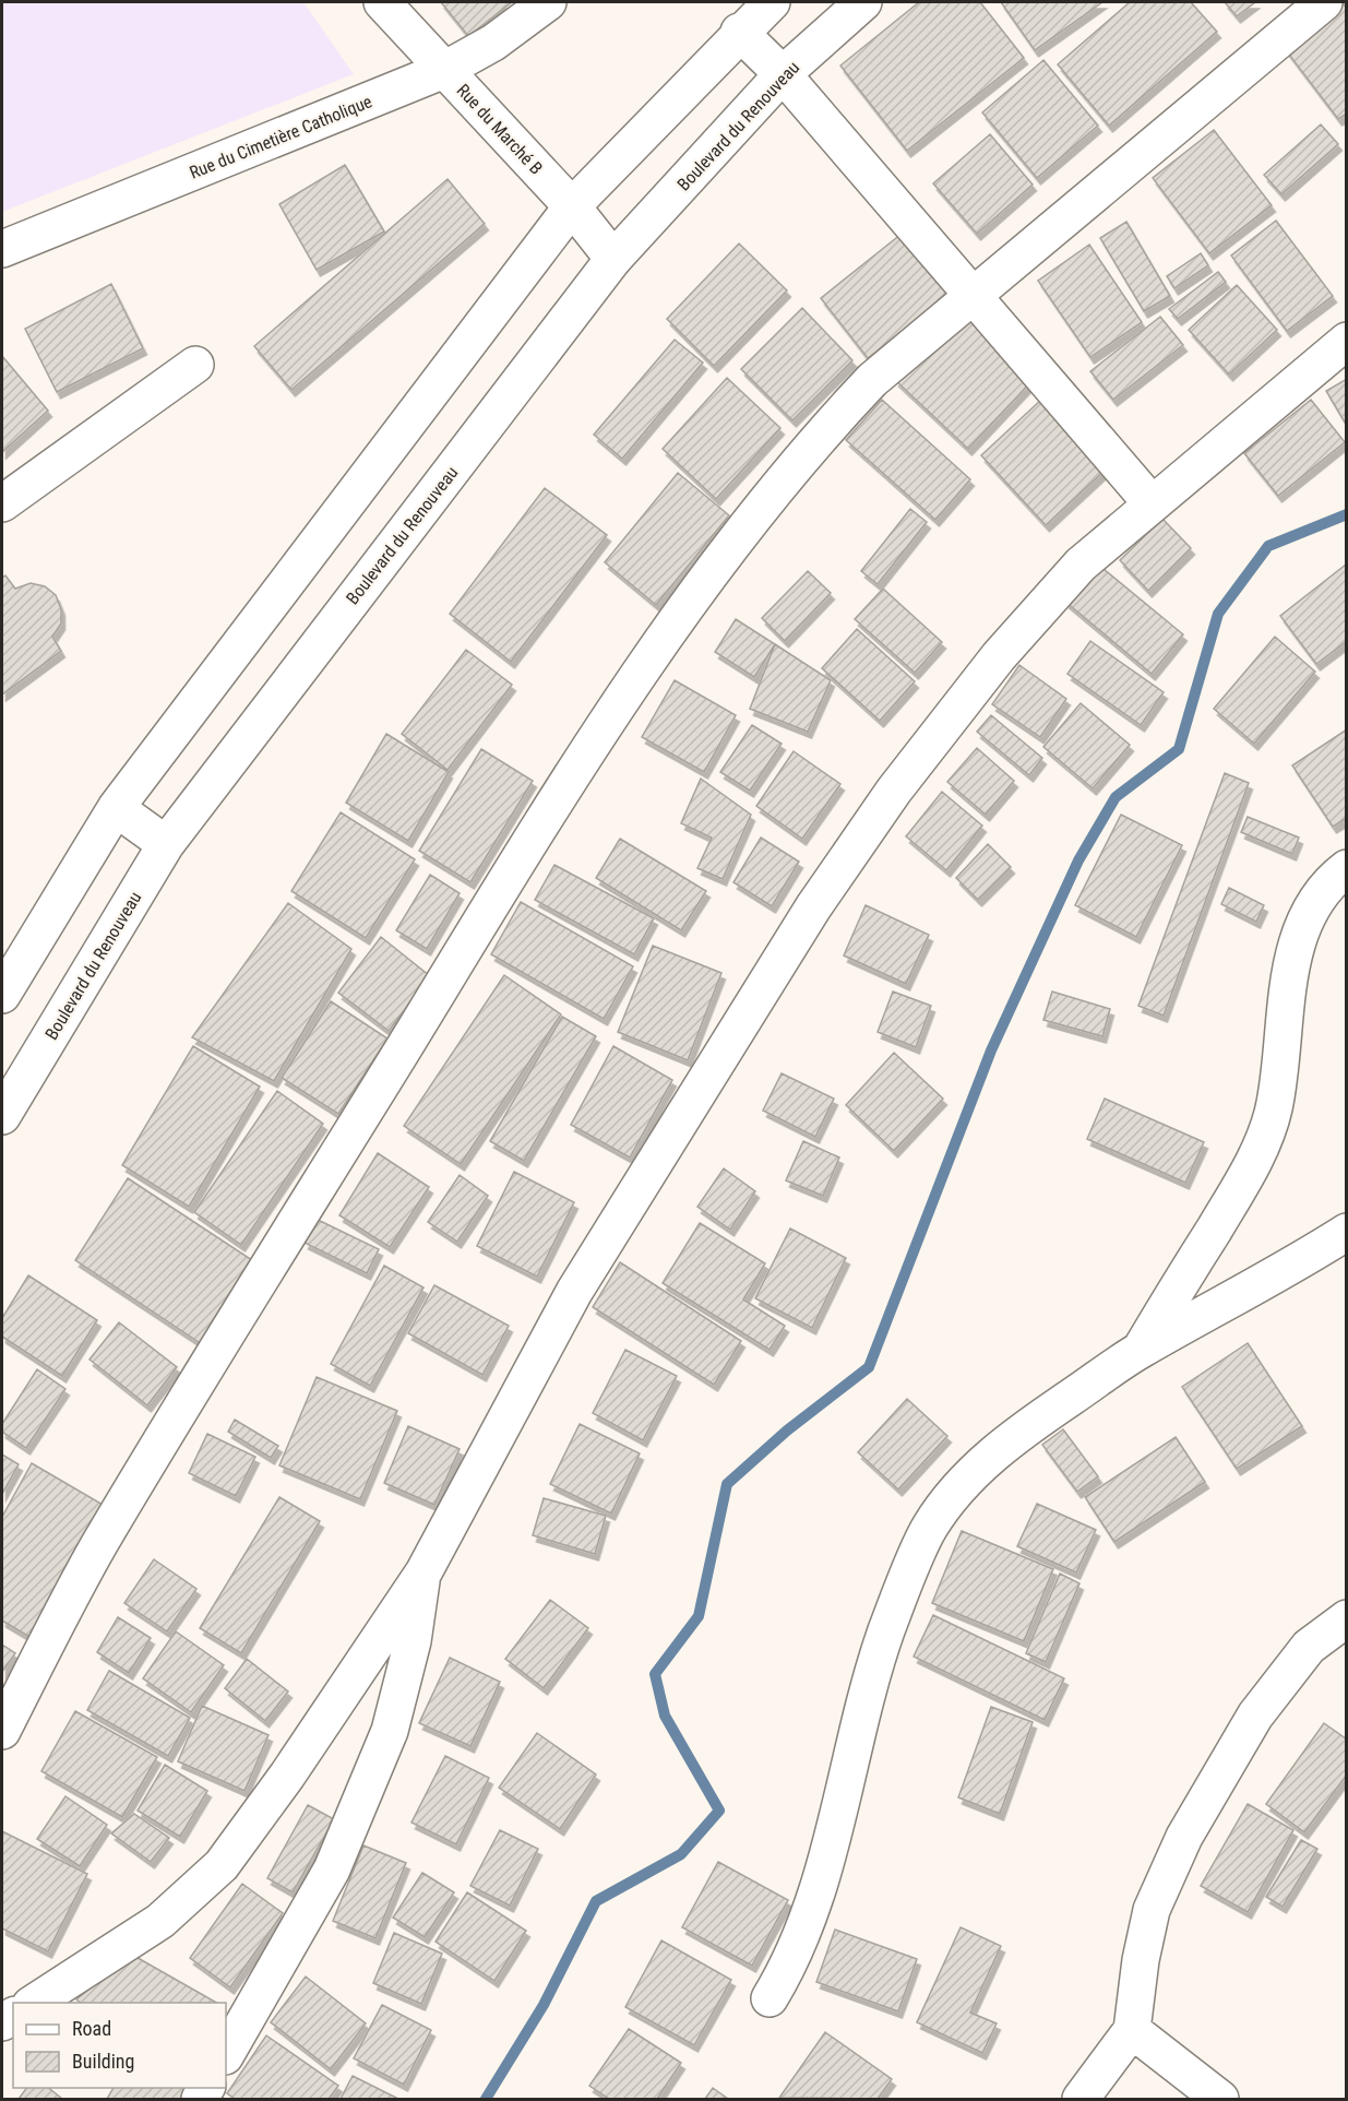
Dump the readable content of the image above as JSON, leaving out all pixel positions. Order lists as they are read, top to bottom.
{
  "streets": {
    "main road": ["Boulevard du Renouveau", "Rue du Marché B", "Rue du Cimetière Catholique"]
  },
  "crossings": [
    ["Boulevard du Renouveau", "Rue du Marché B"],
    ["Rue du Marché B", "Rue du Cimetière Catholique"]
  ],
  "legend": ["Road", "Building"]
}
